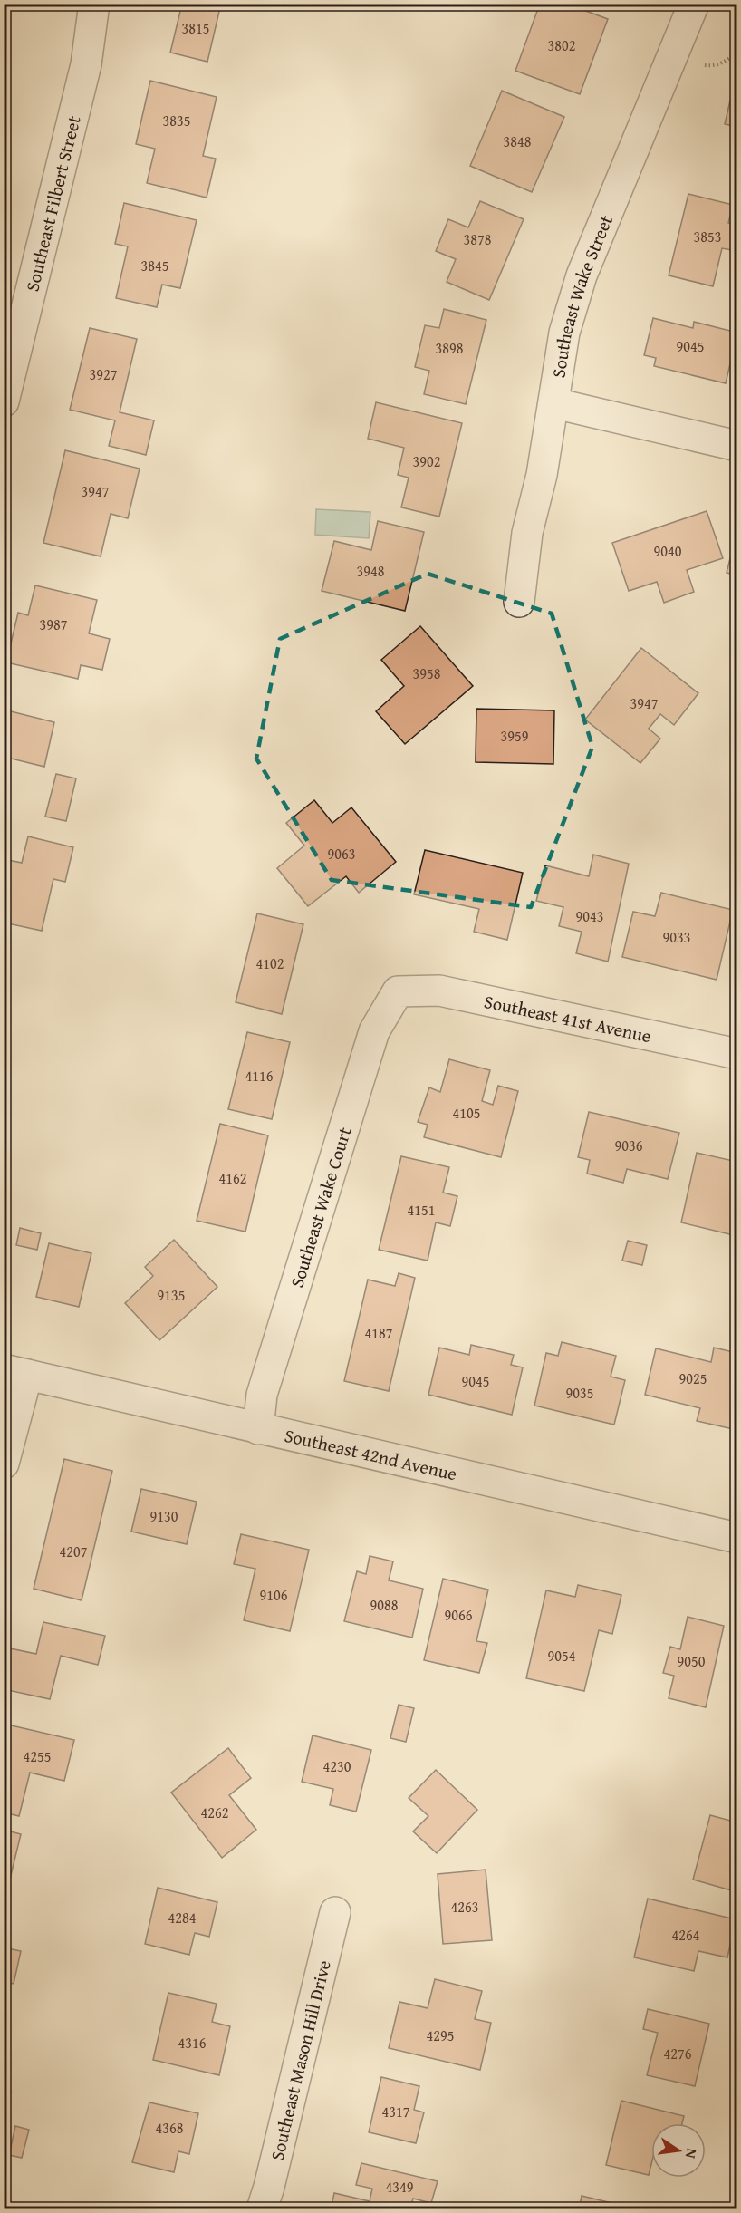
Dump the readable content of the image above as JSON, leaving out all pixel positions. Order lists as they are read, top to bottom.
{
  "streets": {
    "street": [
      "Southeast Filbert Street",
      "Southeast Wake Street",
      "Southeast 41st Avenue",
      "Southeast Wake Court",
      "Southeast 42nd Avenue",
      "Southeast Mason Hill Drive"
    ]
  },
  "crossings": [
    ["Southeast 41st Avenue", "Southeast Wake Court"],
    ["Southeast Wake Court", "Southeast 42nd Avenue"]
  ],
  "house_numbers": [
    "3815",
    "3802",
    "3835",
    "3848",
    "3853",
    "3878",
    "3845",
    "9045",
    "3898",
    "3927",
    "3902",
    "3947",
    "9040",
    "3948",
    "3987",
    "3958",
    "3947",
    "3959",
    "9063",
    "9043",
    "9033",
    "4102",
    "4116",
    "4105",
    "9036",
    "4162",
    "4151",
    "9135",
    "4187",
    "9025",
    "9045",
    "9035",
    "9130",
    "4207",
    "9106",
    "9088",
    "9066",
    "9054",
    "9050",
    "4255",
    "4230",
    "4262",
    "4263",
    "4284",
    "4264",
    "4295",
    "4316",
    "4276",
    "4317",
    "4368",
    "4349"
  ],
  "north": "right"
}
